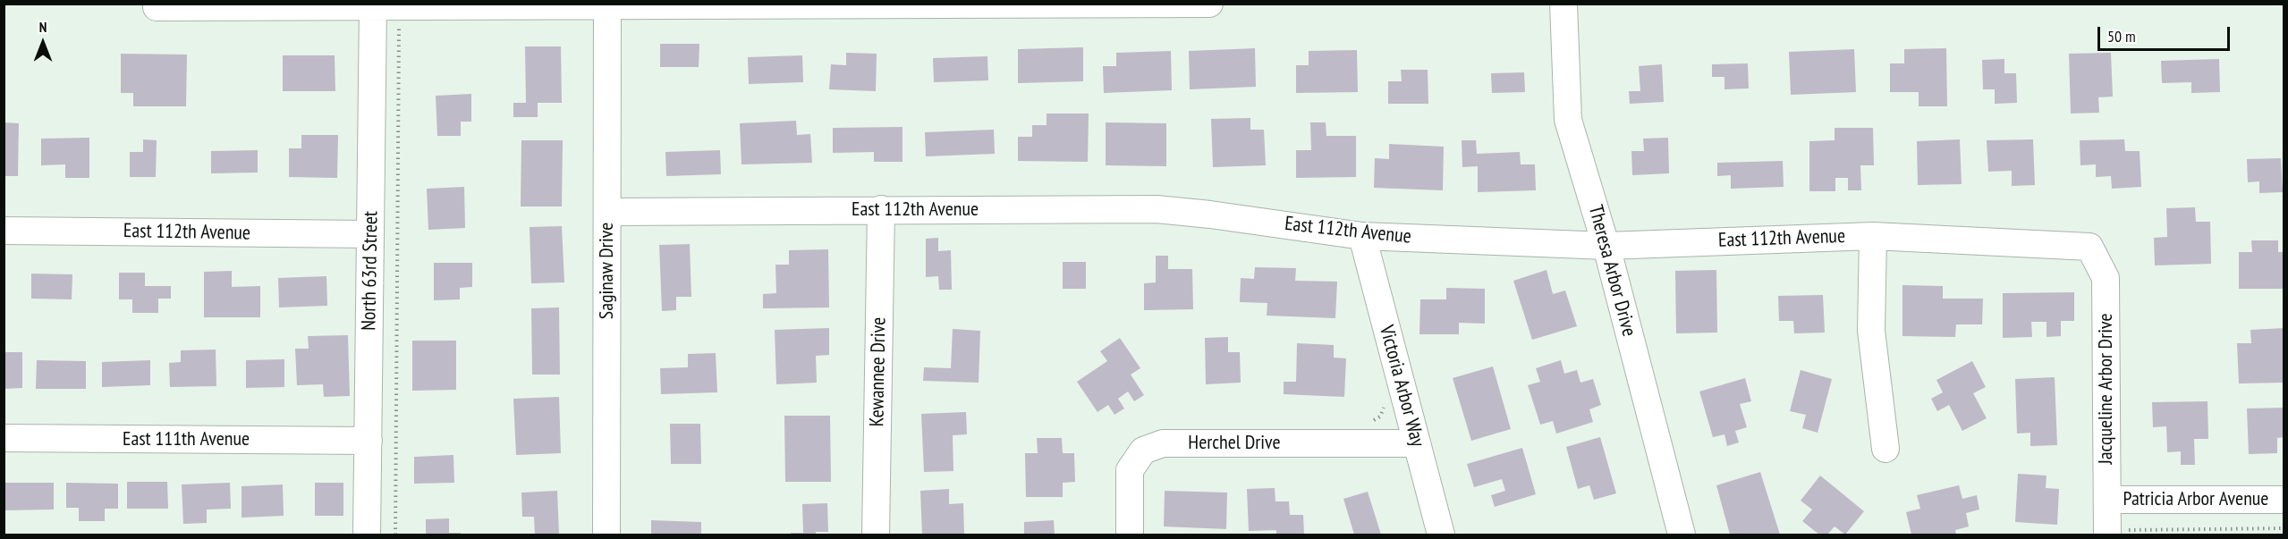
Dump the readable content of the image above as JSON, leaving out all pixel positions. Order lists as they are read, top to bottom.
{
  "streets": {
    "street": [
      "East 112th Avenue",
      "North 63rd Street",
      "Saginaw Drive",
      "Theresa Arbor Drive",
      "Kewannee Drive",
      "Victoria Arbor Way",
      "Jacqueline Arbor Drive",
      "East 111th Avenue",
      "Herchel Drive",
      "Patricia Arbor Avenue"
    ]
  },
  "crossings": [
    ["East 112th Avenue", "North 63rd Street"],
    ["East 112th Avenue", "Saginaw Drive"],
    ["East 112th Avenue", "Theresa Arbor Drive"],
    ["East 112th Avenue", "Kewannee Drive"],
    ["East 112th Avenue", "Victoria Arbor Way"],
    ["East 112th Avenue", "Jacqueline Arbor Drive"],
    ["North 63rd Street", "East 111th Avenue"],
    ["Victoria Arbor Way", "Herchel Drive"],
    ["Jacqueline Arbor Drive", "Patricia Arbor Avenue"]
  ],
  "scale_bar": "50 m",
  "north": "top"
}
